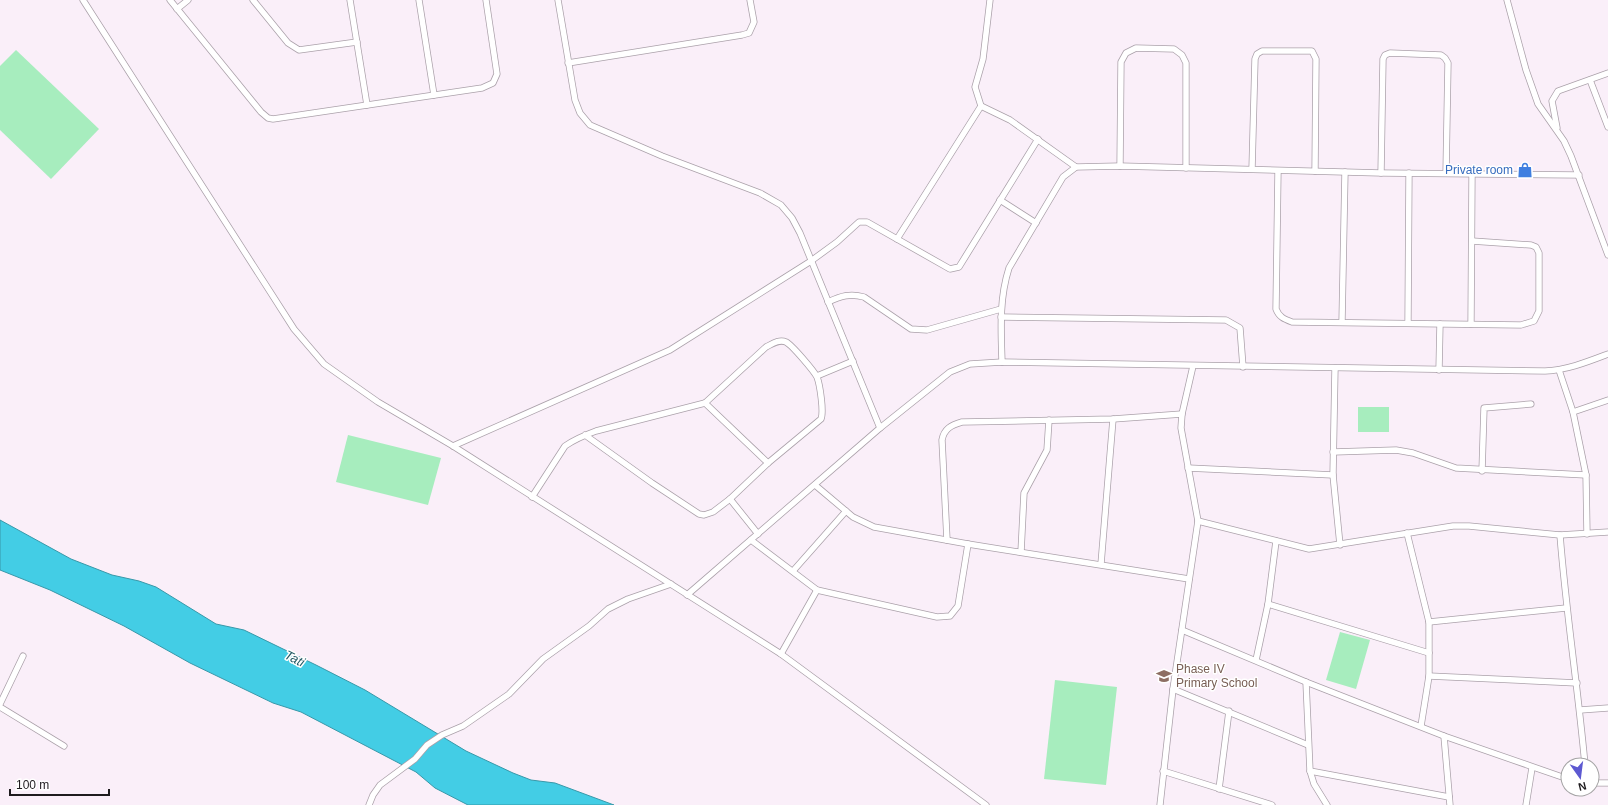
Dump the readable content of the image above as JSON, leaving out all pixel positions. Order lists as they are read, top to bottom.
{
  "water": ["Tati"],
  "places": {
    "shop": ["Private room"],
    "school or university": ["Phase IV Primary School"]
  },
  "scale_bar": "100 m",
  "north": "bottom"
}
